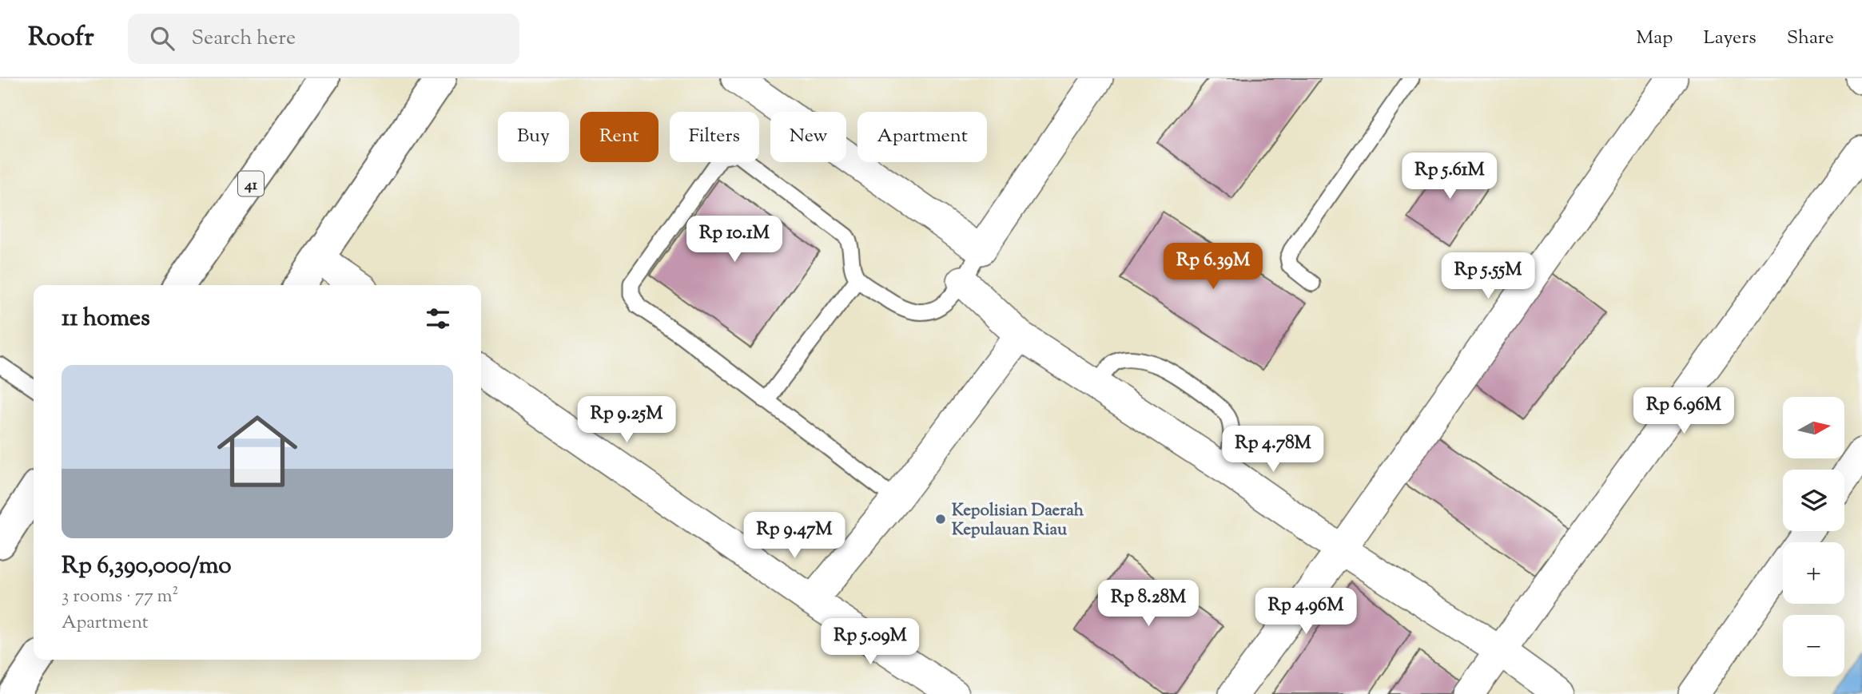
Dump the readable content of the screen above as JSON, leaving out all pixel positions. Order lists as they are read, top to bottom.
{
  "streets": {
    "highway": ["41"]
  },
  "places": ["Kepolisian Daerah Kepulauan Riau"],
  "north": "right",
  "page": {
    "header": "Roofr",
    "search": "Search here",
    "nav": ["Map", "Layers", "Share"],
    "chip": [
      "Buy",
      "Rent",
      "Filters",
      "New",
      "Apartment"
    ],
    "price": [
      "Rp 5.61M",
      "Rp 10.1M",
      "Rp 6.39M",
      "Rp 5.55M",
      "Rp 6.96M",
      "Rp 9.25M",
      "Rp 4.78M",
      "Rp 9.47M",
      "Rp 8.28M",
      "Rp 4.96M",
      "Rp 5.09M"
    ],
    "heading": "11 homes",
    "list": [
      {
        "name": "Rp 6,390,000/mo",
        "note": "3 rooms · 77 m² · Apartment"
      }
    ],
    "map_buttons": ["+", "−"]
  }
}
